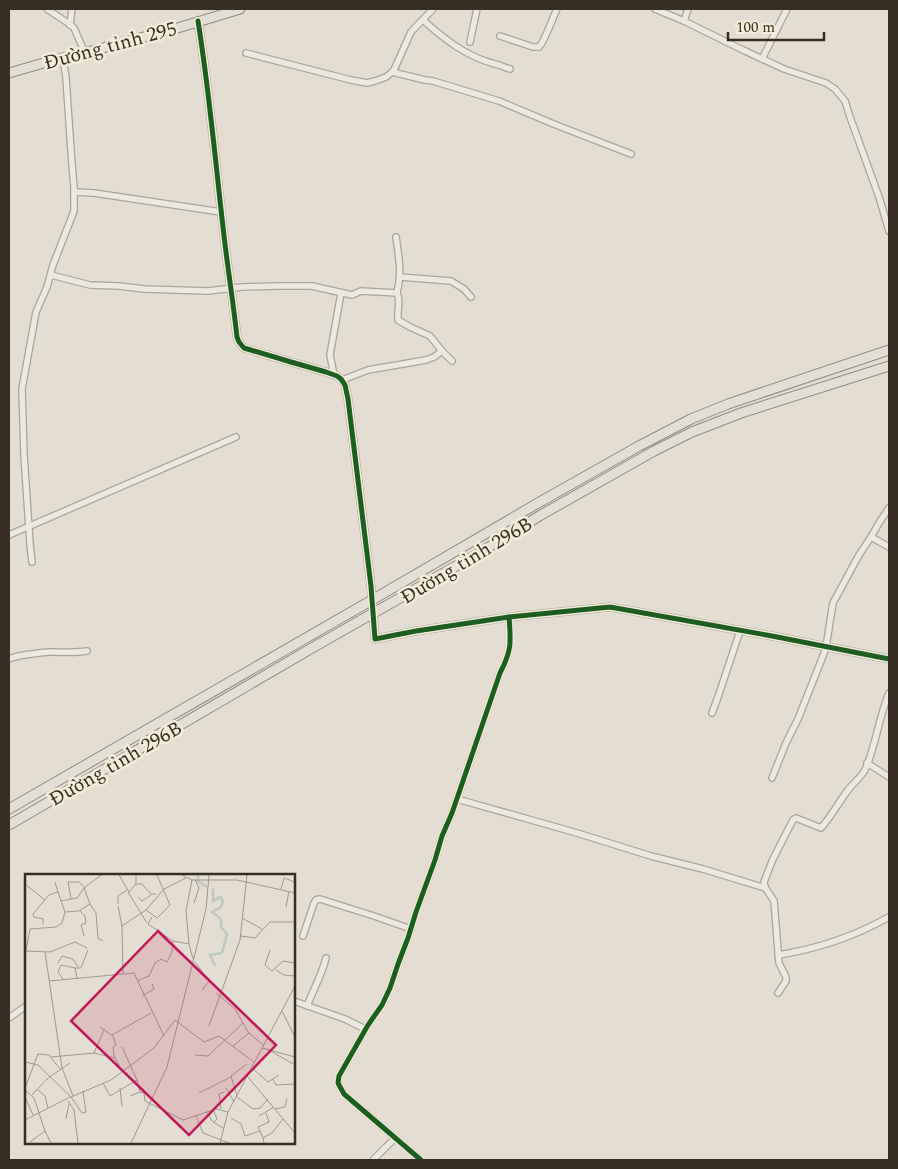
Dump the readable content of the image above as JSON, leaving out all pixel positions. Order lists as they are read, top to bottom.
{
  "streets": {
    "main road": ["Đường tỉnh 295", "Đường tỉnh 296B"]
  },
  "scale_bar": "100 m"
}
